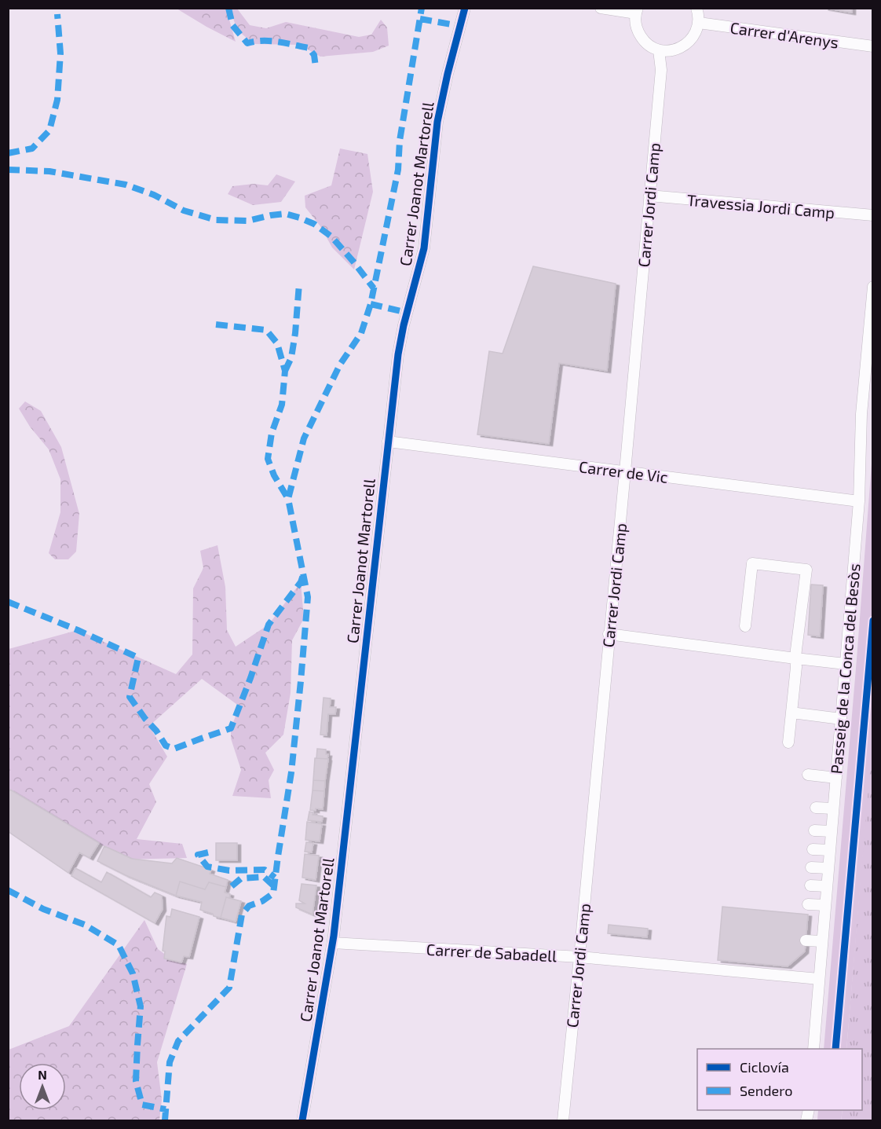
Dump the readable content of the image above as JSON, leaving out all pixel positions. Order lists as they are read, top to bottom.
{
  "streets": {
    "street": [
      "Carrer d'Arenys",
      "Carrer Joanot Martorell",
      "Carrer Jordi Camp",
      "Travessia Jordi Camp",
      "Carrer de Vic",
      "Passeig de la Conca del Besòs",
      "Carrer de Sabadell"
    ]
  },
  "crossings": [
    ["Carrer Joanot Martorell", "Carrer de Vic"],
    ["Carrer Joanot Martorell", "Carrer de Sabadell"],
    ["Carrer Jordi Camp", "Travessia Jordi Camp"],
    ["Carrer Jordi Camp", "Carrer de Vic"],
    ["Carrer Jordi Camp", "Carrer de Sabadell"],
    ["Carrer de Vic", "Passeig de la Conca del Besòs"],
    ["Passeig de la Conca del Besòs", "Carrer de Sabadell"]
  ],
  "legend": ["Ciclovía", "Sendero"],
  "north": "top"
}
